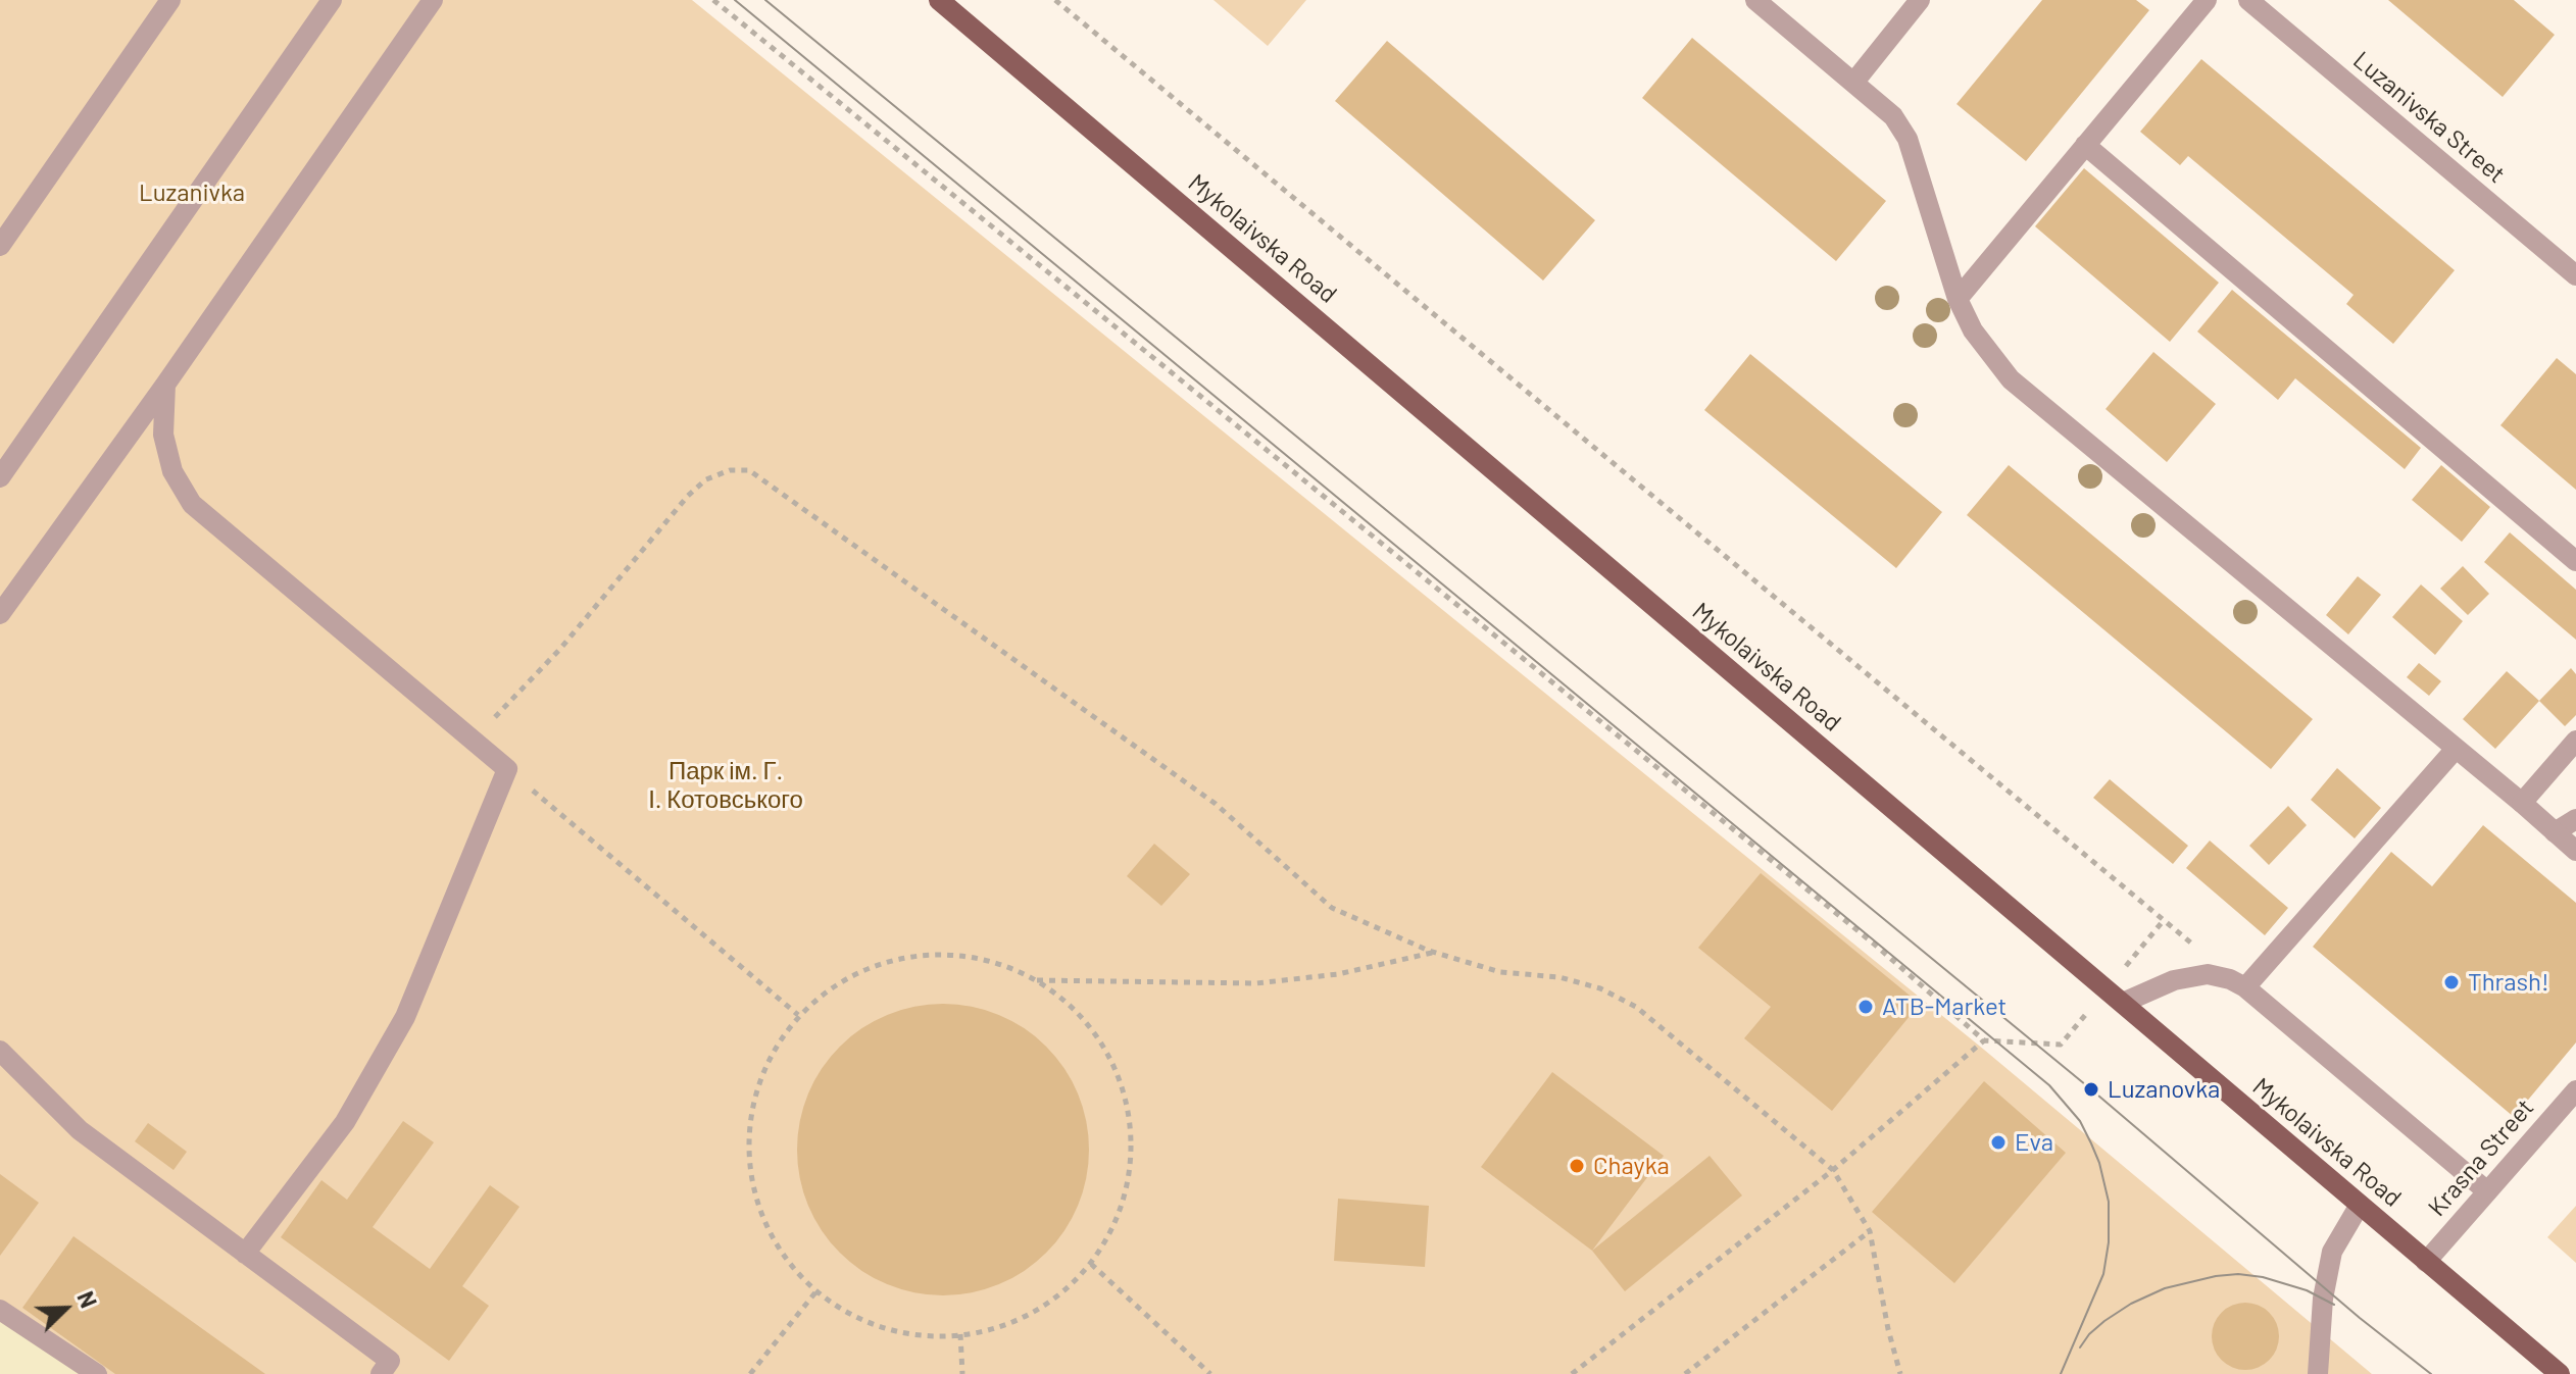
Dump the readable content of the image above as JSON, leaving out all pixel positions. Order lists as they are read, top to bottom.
{
  "streets": {
    "main road": ["Mykolaivska Road"],
    "street": ["Luzanivska Street", "Krasna Street"]
  },
  "crossings": [
    ["Mykolaivska Road", "Krasna Street"]
  ],
  "parks": ["Luzanivka", "Парк ім. Г. І. Котовського"],
  "places": [
    "Thrash!",
    "ATB-Market",
    "Luzanovka",
    "Eva",
    "Chayka"
  ],
  "north": "top right"
}
